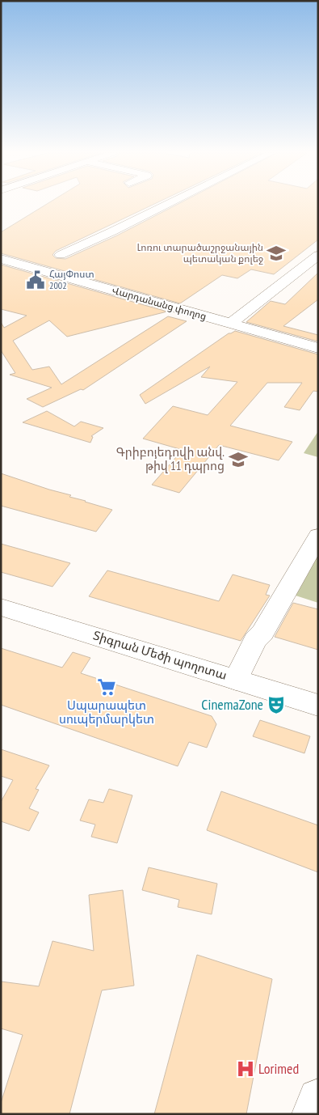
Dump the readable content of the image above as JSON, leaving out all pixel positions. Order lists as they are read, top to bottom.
{
  "streets": {
    "street": ["Վարդանանց փողոց", "Տիգրան Մեծի պողոտա"]
  },
  "places": {
    "school or university": ["Լոռու տարածաշրջանային պետական քոլեջ", "Գրիբոյեդովի անվ. թիվ 11 դպրոց"],
    "public building": ["ՀայՓոստ 2002"],
    "supermarket": ["Սպարապետ սուպերմարկետ"],
    "theatre": ["CinemaZone"],
    "hospital": ["Lorimed"]
  }
}
